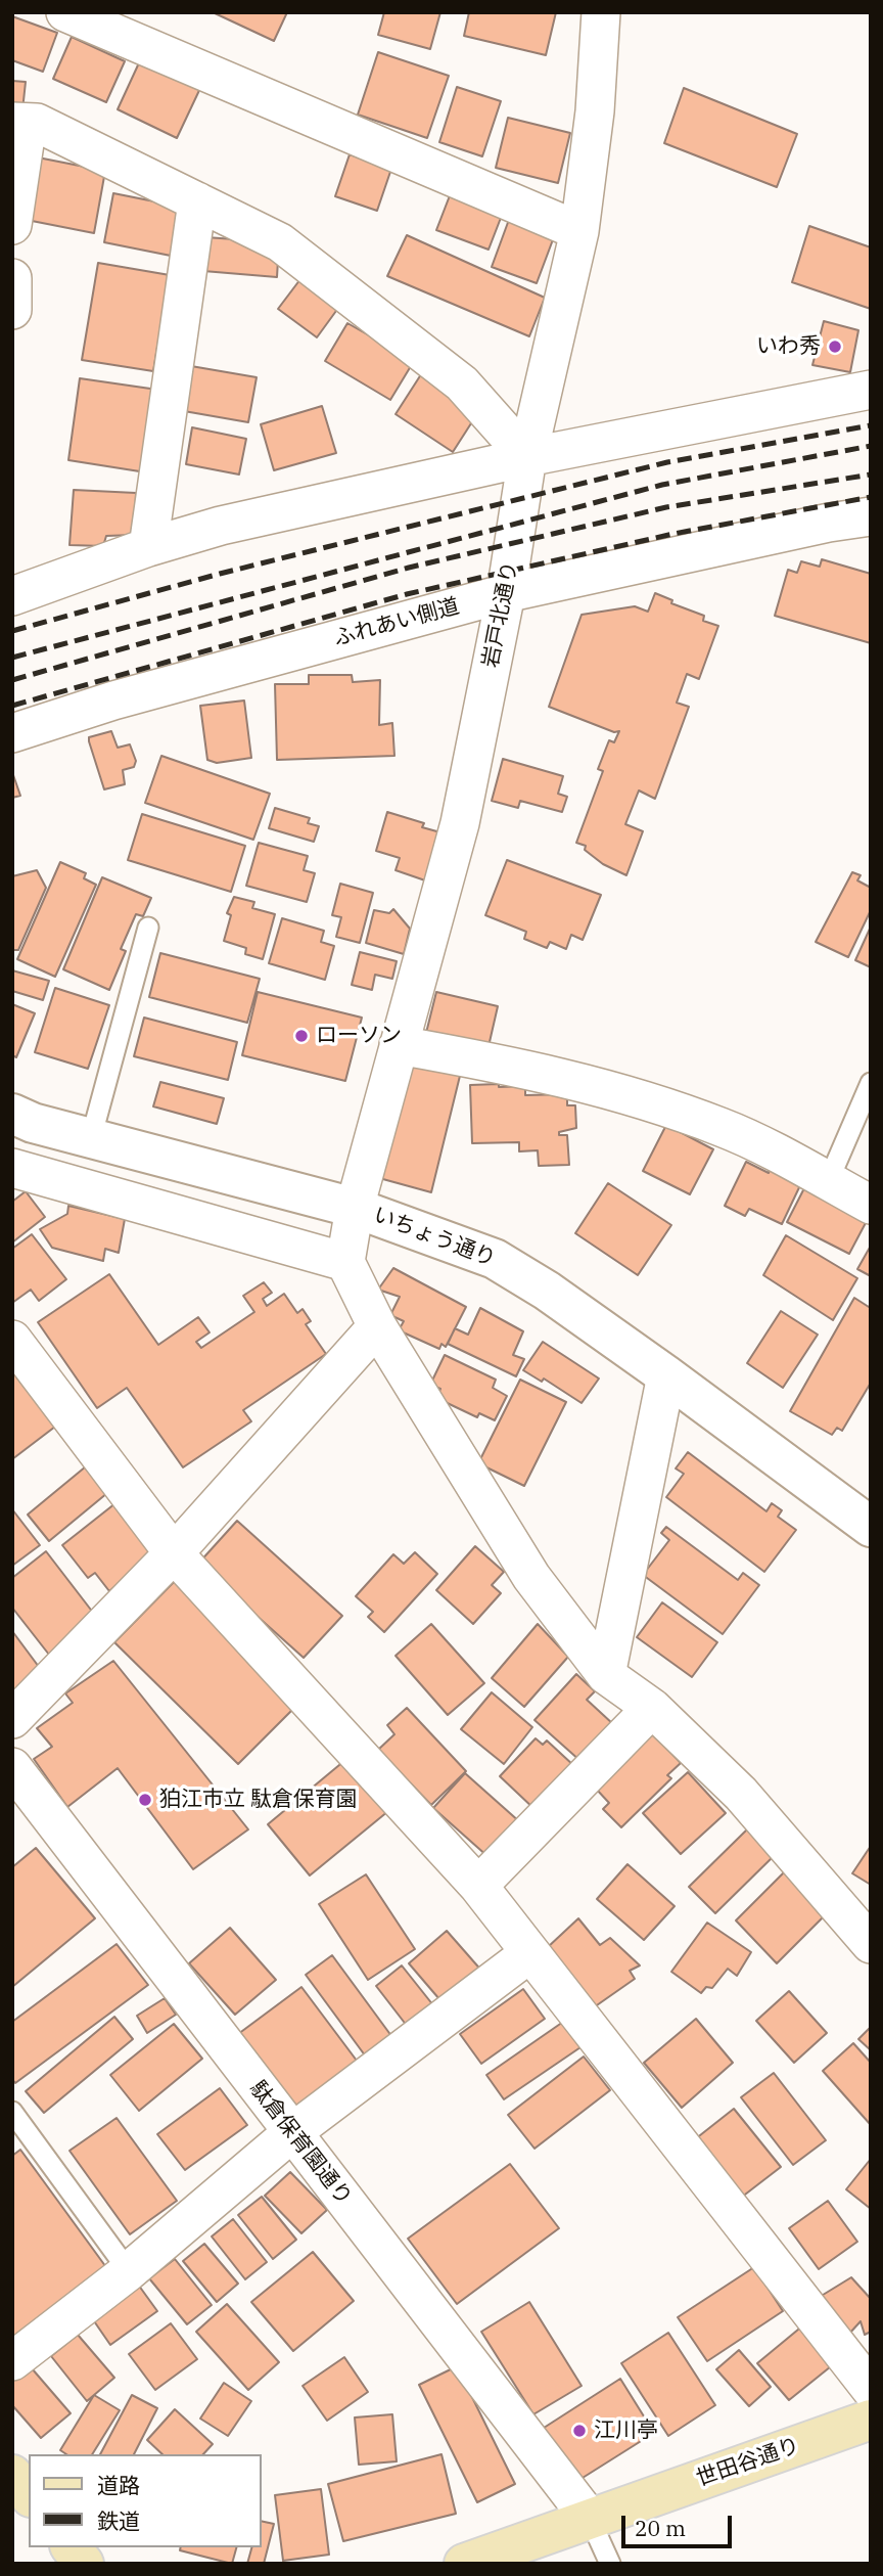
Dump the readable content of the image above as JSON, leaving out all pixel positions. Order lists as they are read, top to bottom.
{
  "streets": {
    "main road": ["世田谷通り"],
    "street": [
      "岩戸北通り",
      "ふれあい側道",
      "いちょう通り",
      "駄倉保育園通り"
    ]
  },
  "crossings": [
    ["岩戸北通り", "ふれあい側道"],
    ["岩戸北通り", "いちょう通り"],
    ["駄倉保育園通り", "世田谷通り"]
  ],
  "places": [
    "いわ秀",
    "ローソン",
    "狛江市立 駄倉保育園",
    "江川亭"
  ],
  "legend": ["道路", "鉄道"],
  "scale_bar": "20 m"
}
